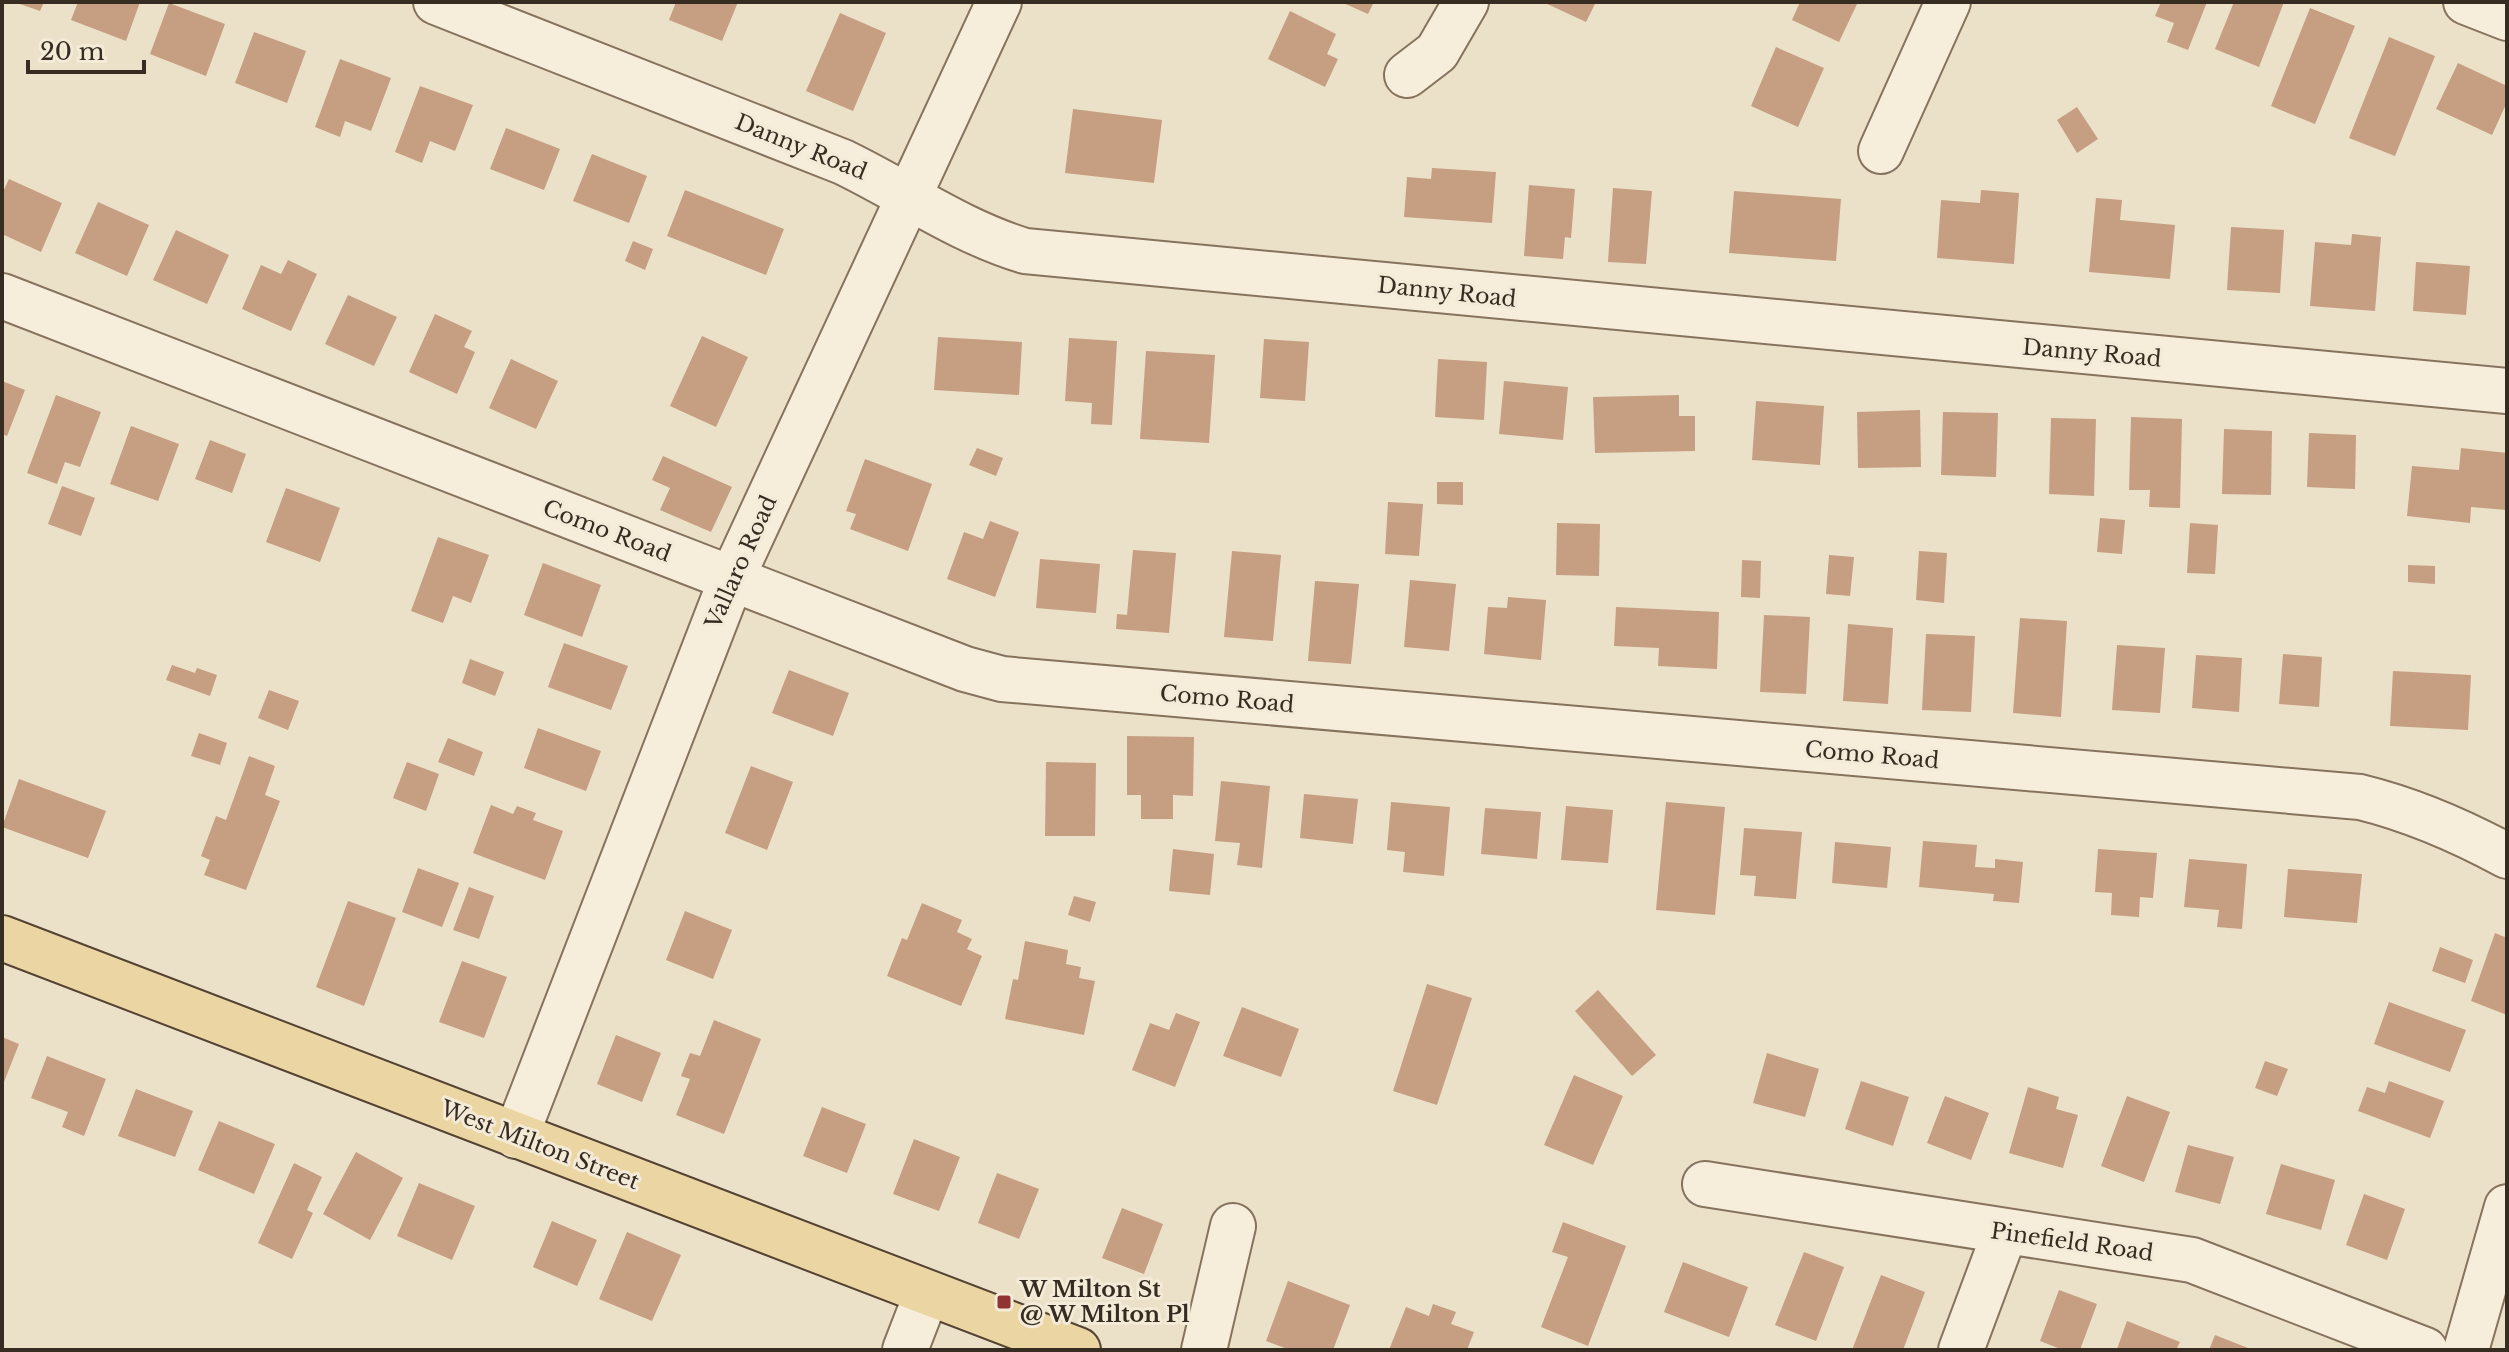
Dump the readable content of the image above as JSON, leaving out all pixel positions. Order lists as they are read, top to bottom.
{
  "streets": {
    "main road": ["West Milton Street"],
    "street": [
      "Danny Road",
      "Como Road",
      "Vallaro Road",
      "Pinefield Road"
    ]
  },
  "crossings": [
    ["Danny Road", "Vallaro Road"],
    ["Como Road", "Vallaro Road"],
    ["Vallaro Road", "West Milton Street"]
  ],
  "places": {
    "transit": ["W Milton St @ W Milton Pl"]
  },
  "scale_bar": "20 m"
}
